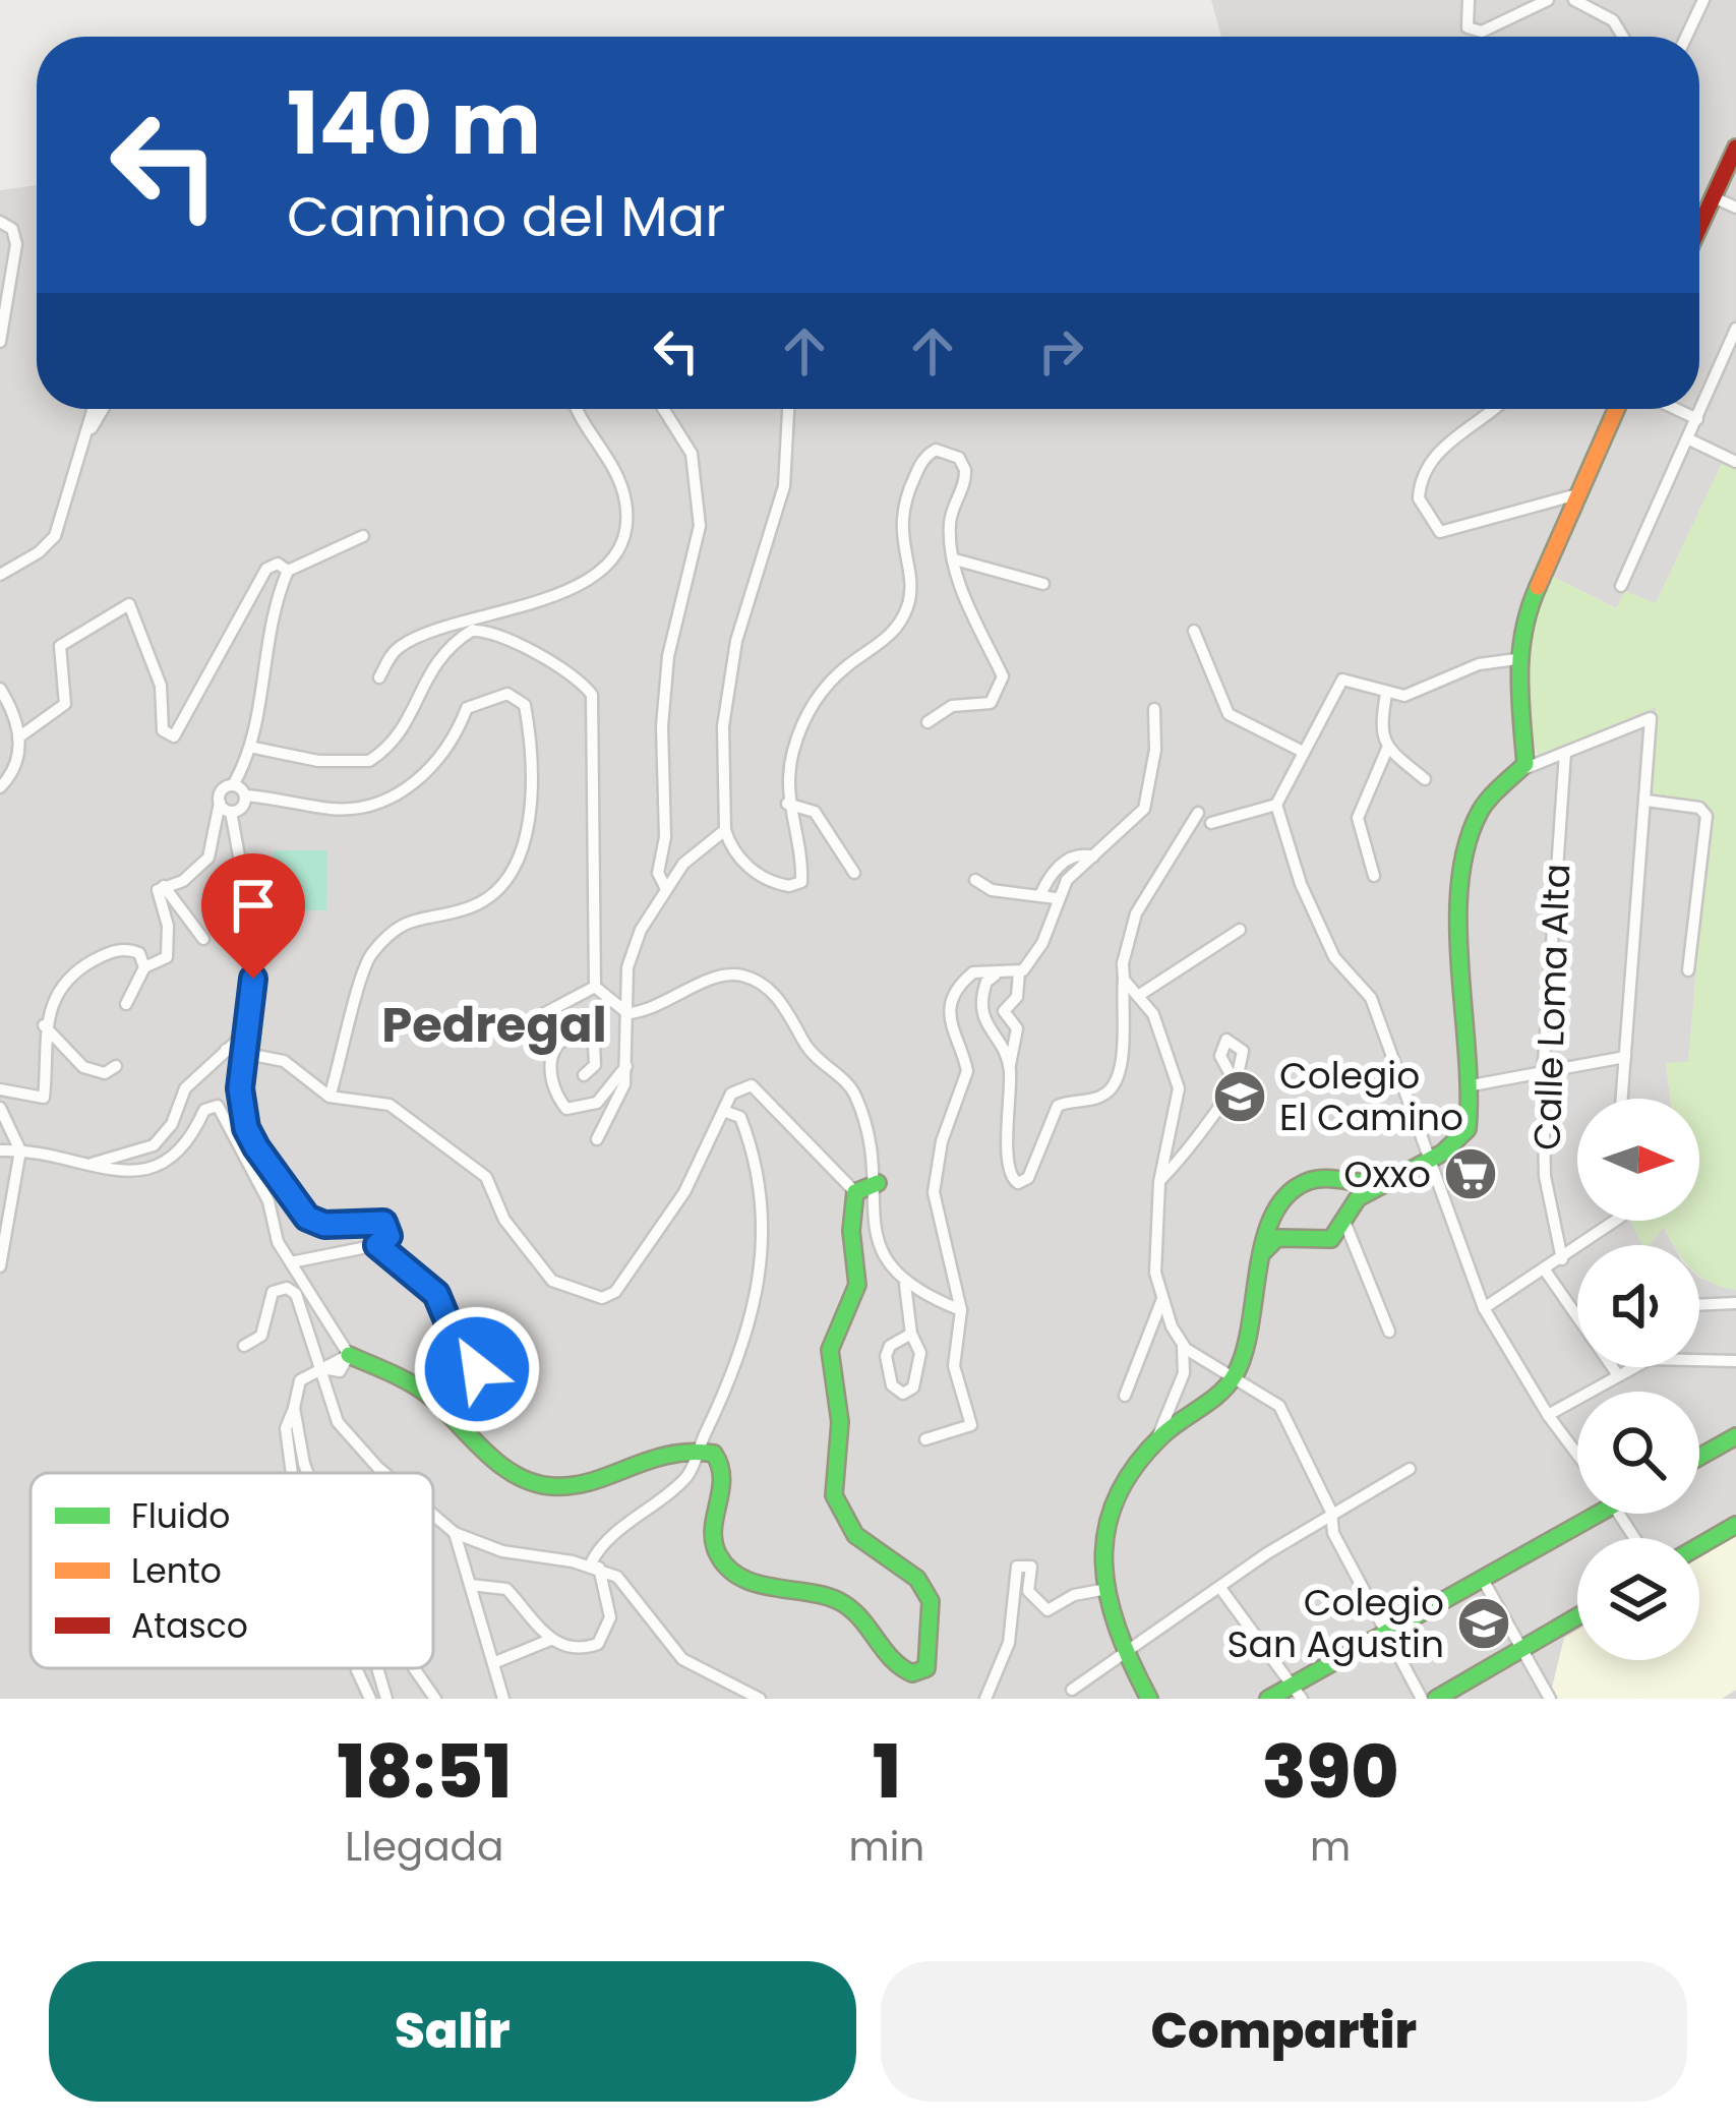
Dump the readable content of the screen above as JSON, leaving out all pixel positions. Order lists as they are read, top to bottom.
{
  "streets": {
    "street": ["Calle Loma Alta"]
  },
  "districts": ["Pedregal"],
  "places": {
    "school or university": ["Colegio El Camino", "Colegio San Agustin"],
    "supermarket": ["Oxxo"]
  },
  "legend": ["Fluido", "Lento", "Atasco"],
  "north": "right",
  "page": {
    "turn": ["140 m", "Camino del Mar"],
    "eta": [
      "18:51",
      "Llegada",
      "1",
      "min",
      "390",
      "m"
    ],
    "buttons": ["Salir", "Compartir"]
  }
}
